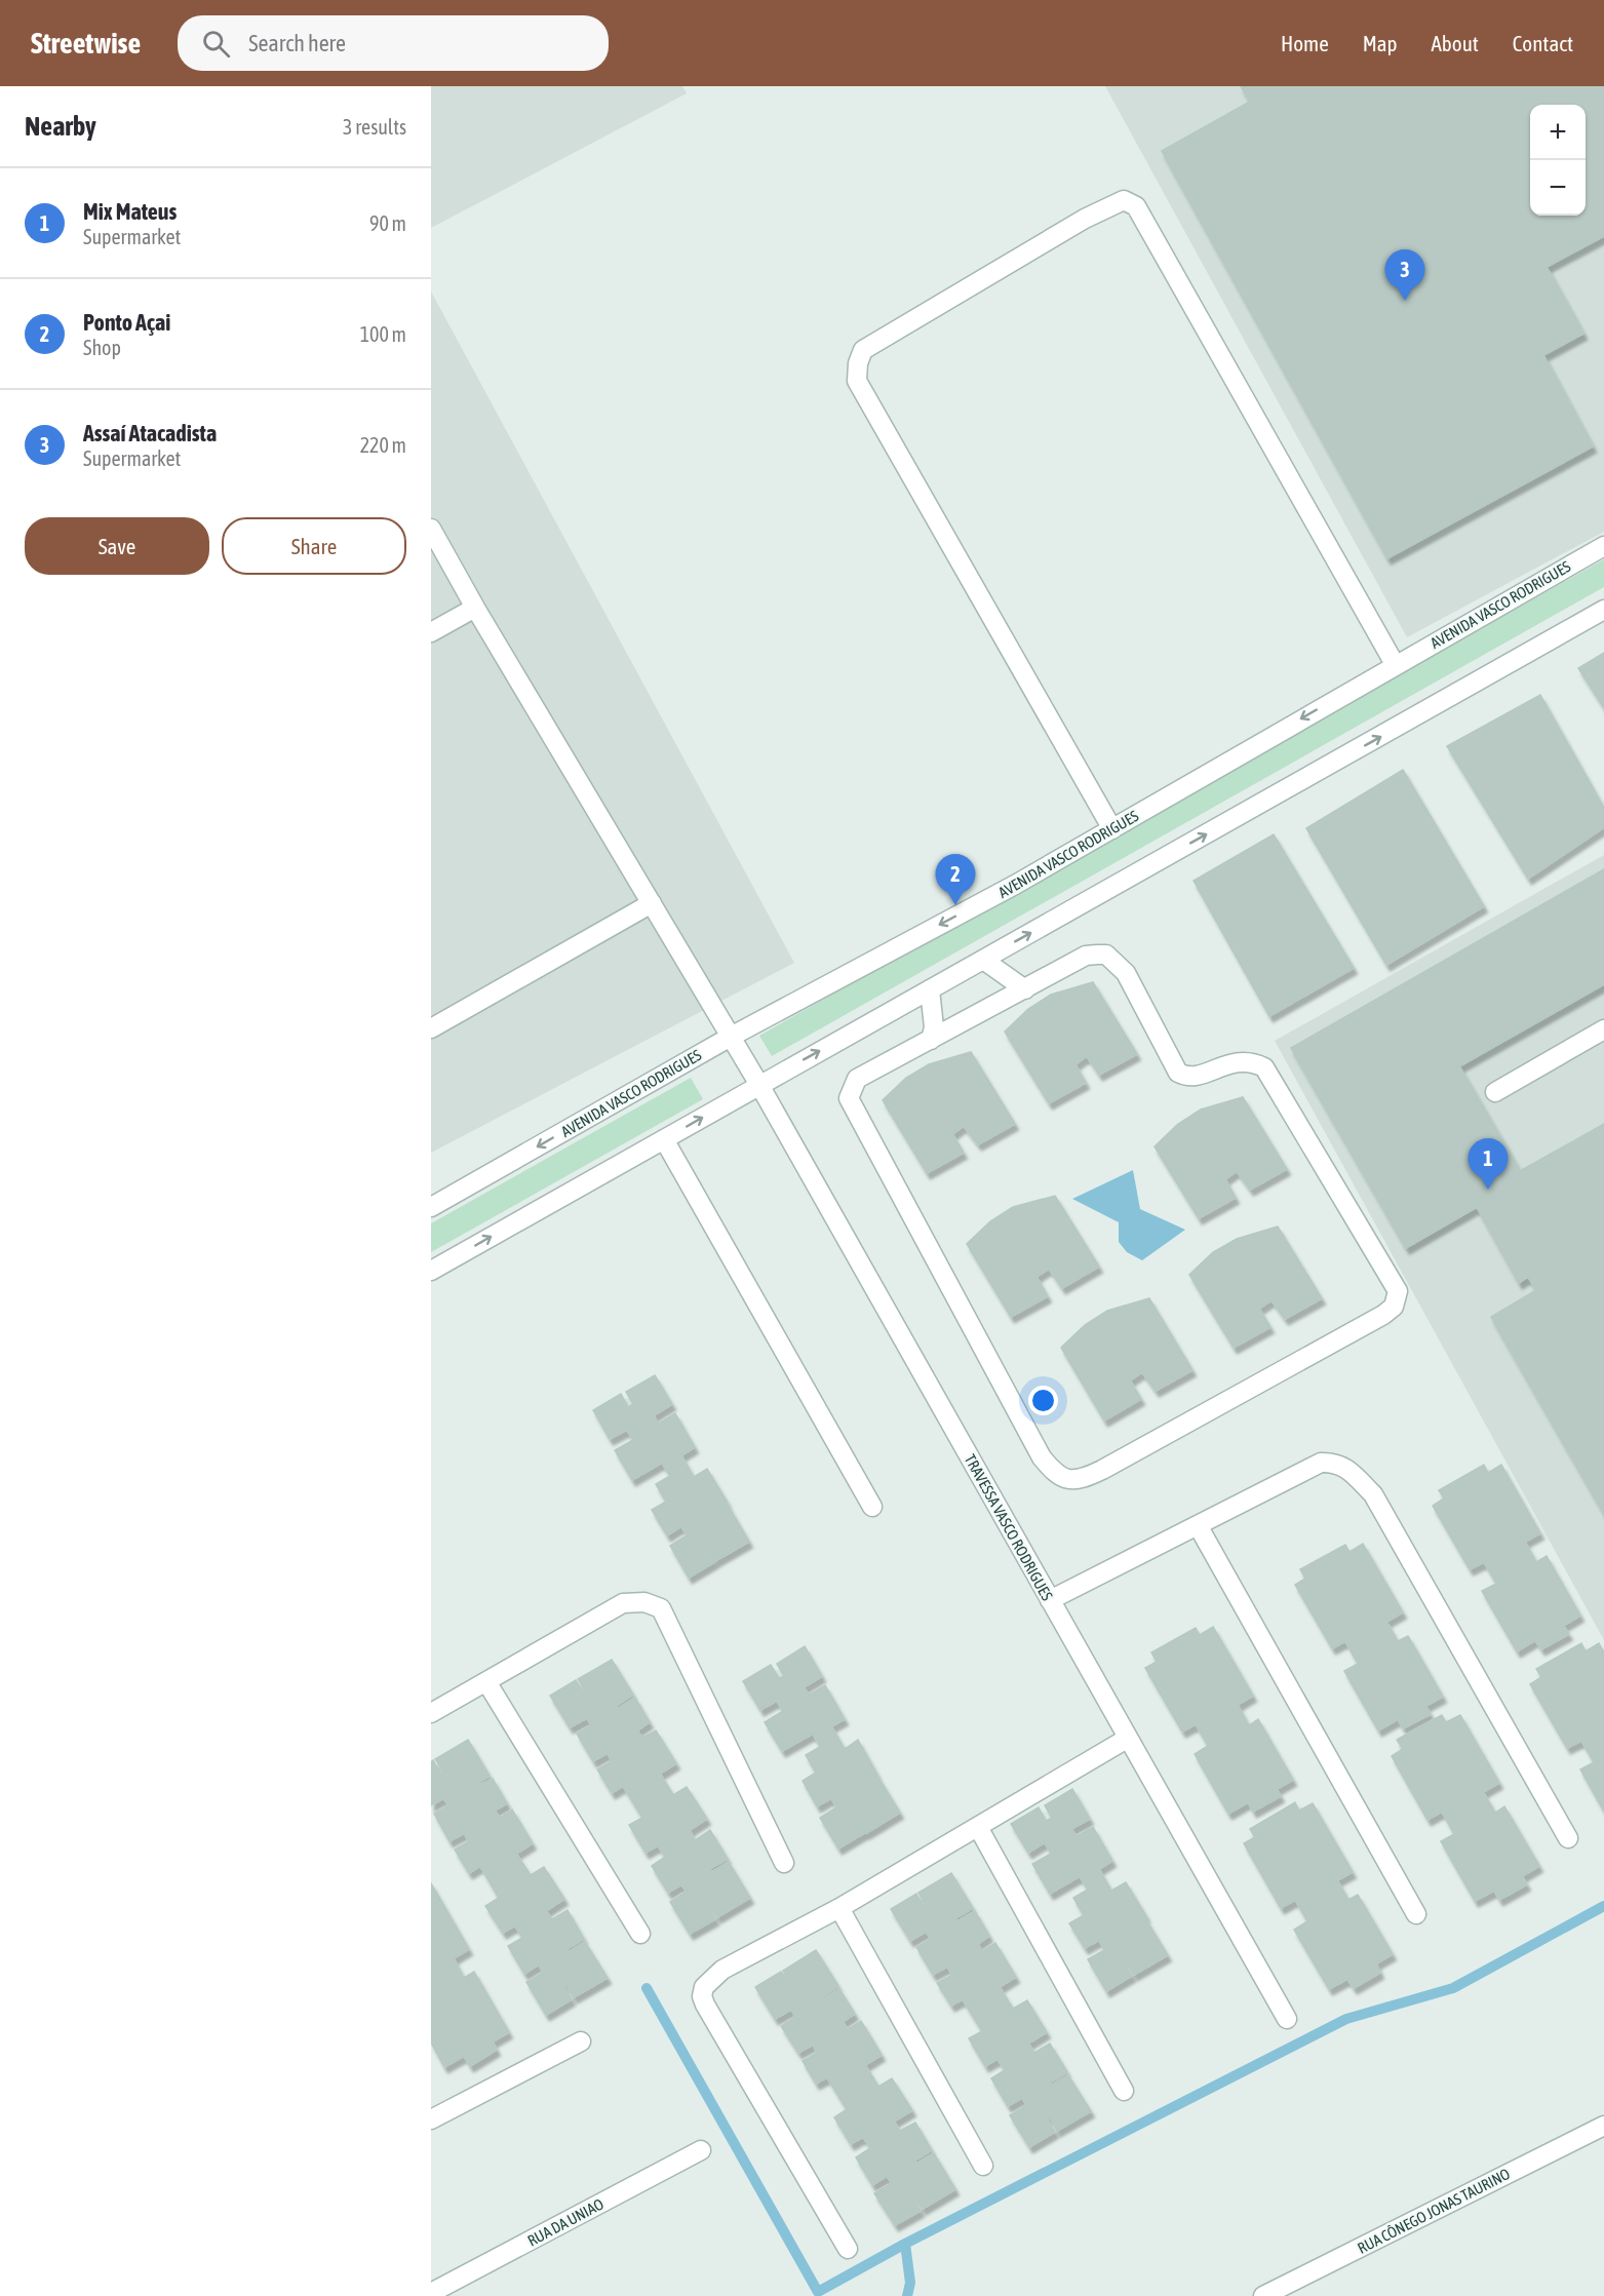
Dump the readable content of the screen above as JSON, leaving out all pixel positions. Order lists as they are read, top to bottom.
{
  "streets": {
    "street": [
      "AVENIDA VASCO RODRIGUES",
      "TRAVESSA VASCO RODRIGUES",
      "RUA CÔNEGO JONAS TAURINO",
      "RUA DA UNIAO"
    ]
  },
  "crossings": [
    ["AVENIDA VASCO RODRIGUES", "TRAVESSA VASCO RODRIGUES"]
  ],
  "page": {
    "header": "Streetwise",
    "search": "Search here",
    "nav": [
      "Home",
      "Map",
      "About",
      "Contact"
    ],
    "heading": ["Nearby", "3 results"],
    "map_buttons": ["+", "−"],
    "list": [
      {
        "mark": "1",
        "name": "Mix Mateus",
        "note": "Supermarket",
        "value": "90 m"
      },
      {
        "mark": "2",
        "name": "Ponto Açai",
        "note": "Shop",
        "value": "100 m"
      },
      {
        "mark": "3",
        "name": "Assaí Atacadista",
        "note": "Supermarket",
        "value": "220 m"
      }
    ],
    "pins": ["3", "2", "1"],
    "buttons": ["Save", "Share"]
  }
}
